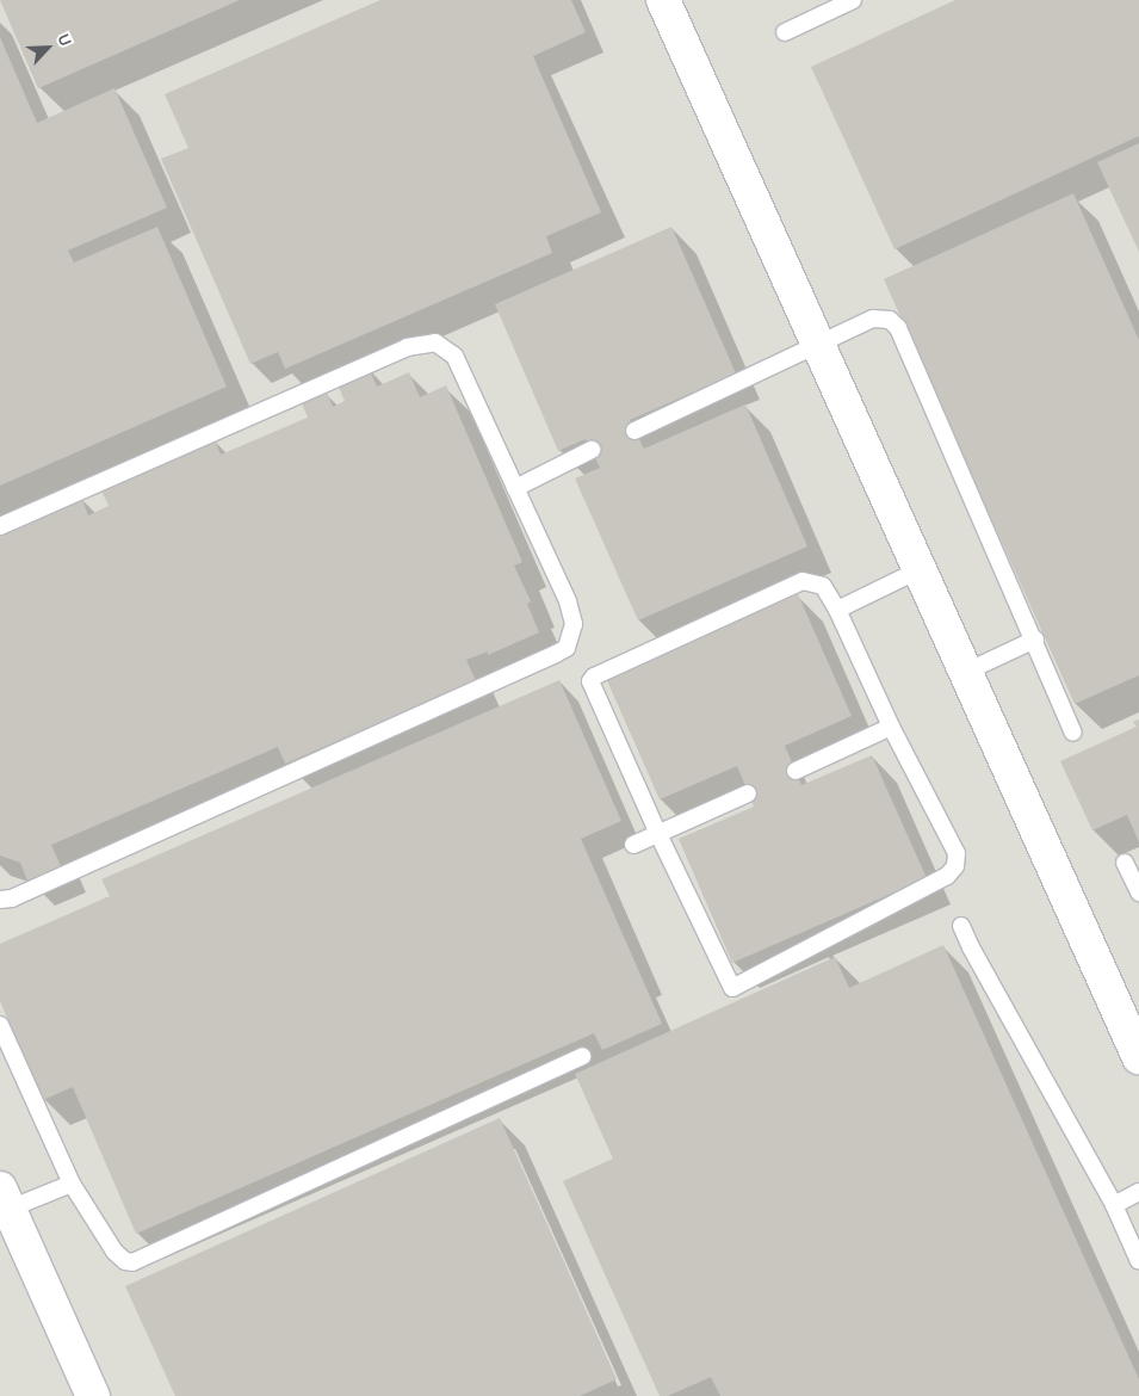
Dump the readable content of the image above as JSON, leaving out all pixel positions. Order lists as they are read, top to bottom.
{
  "north": "top right"
}
